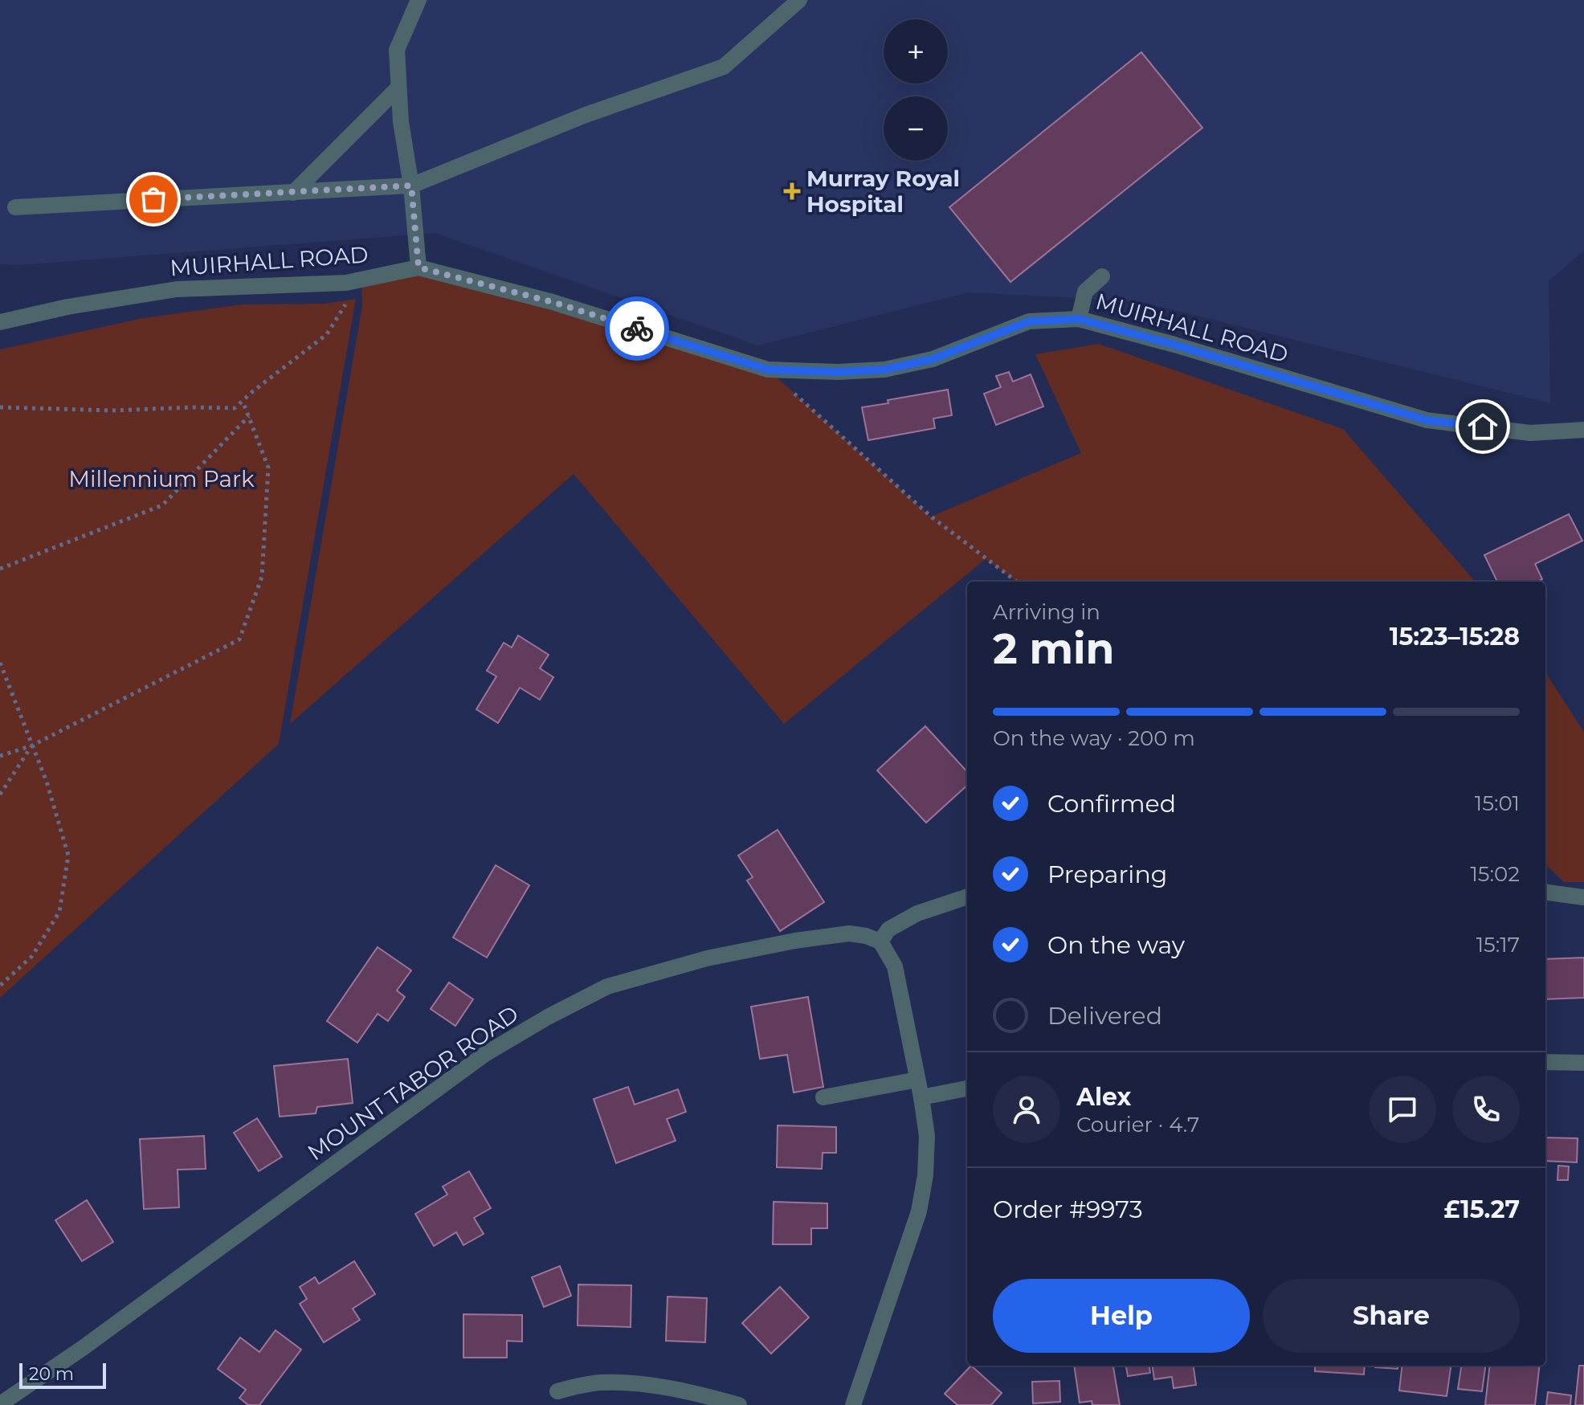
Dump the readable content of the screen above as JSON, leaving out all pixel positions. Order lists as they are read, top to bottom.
{
  "streets": {
    "street": ["MUIRHALL ROAD", "MOUNT TABOR ROAD"]
  },
  "parks": ["Millennium Park"],
  "places": {
    "health": ["Murray Royal Hospital"]
  },
  "scale_bar": "20 m",
  "page": {
    "map_buttons": ["+", "−"],
    "heading": ["2 min", "Arriving in", "15:23–15:28"],
    "panel": [
      "Alex",
      "Courier · 4.7",
      "Order #9973",
      "£15.27"
    ],
    "bar": "On the way · 200 m",
    "list": [
      ["Confirmed", "15:01"],
      ["Preparing", "15:02"],
      ["On the way", "15:17"],
      "Delivered"
    ],
    "buttons": ["Help", "Share"],
    "scale": "20 m"
  }
}
